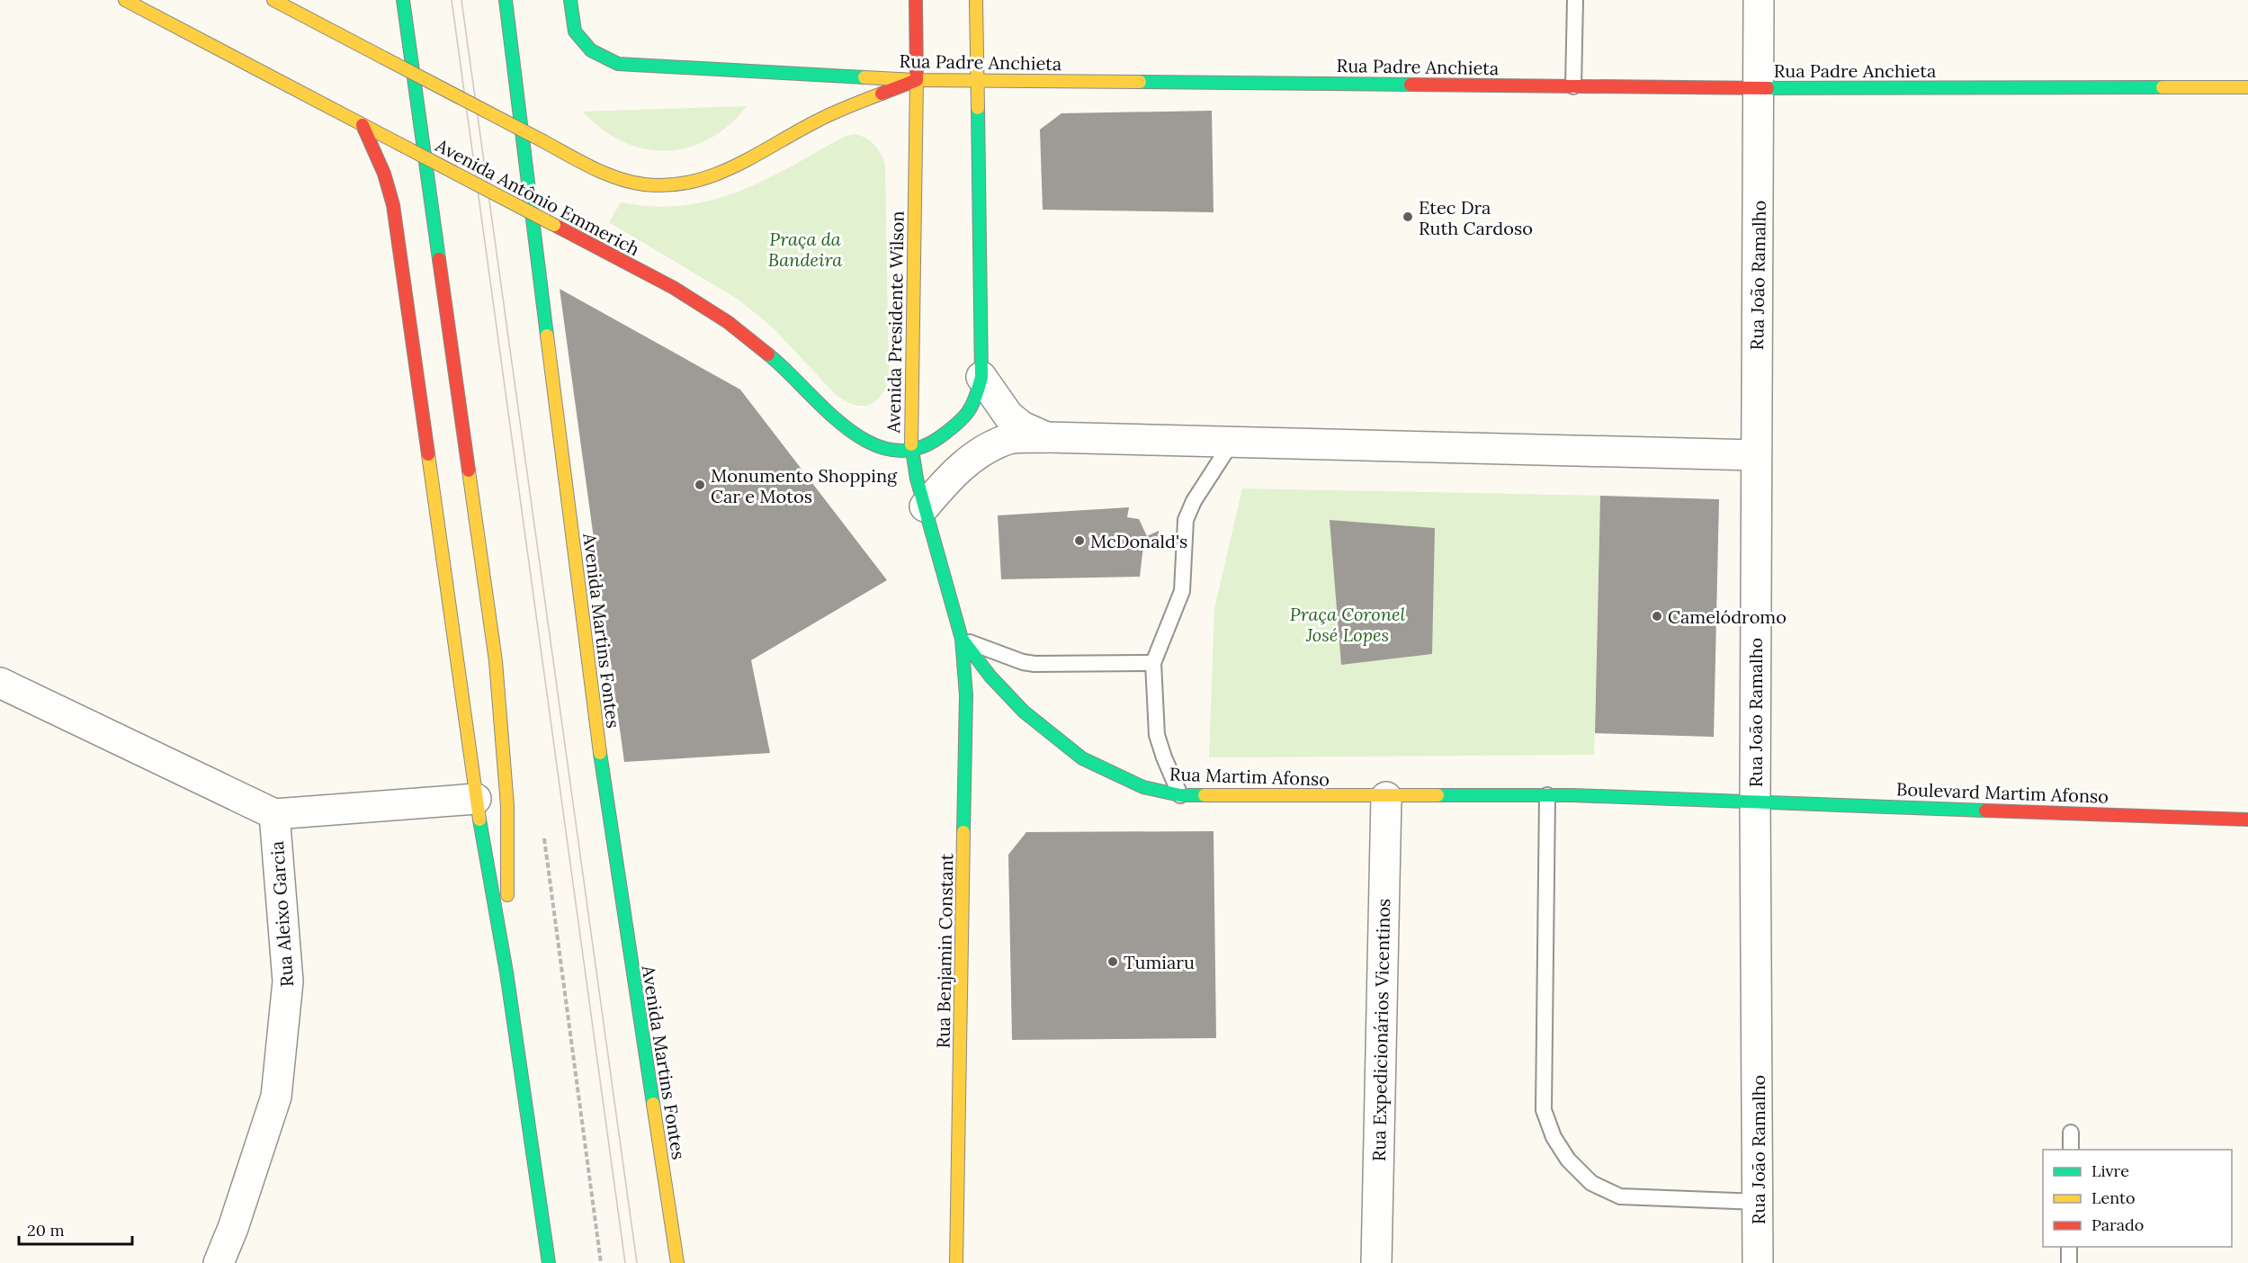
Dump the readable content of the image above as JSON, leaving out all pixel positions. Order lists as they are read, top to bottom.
{
  "streets": {
    "main road": [
      "Rua Padre Anchieta",
      "Avenida Antônio Emmerich",
      "Avenida Presidente Wilson",
      "Avenida Martins Fontes",
      "Rua Martim Afonso",
      "Boulevard Martim Afonso",
      "Rua Benjamin Constant"
    ],
    "street": ["Rua João Ramalho", "Rua Aleixo Garcia", "Rua Expedicionários Vicentinos"]
  },
  "crossings": [
    ["Rua Padre Anchieta", "Rua João Ramalho"],
    ["Rua Padre Anchieta", "Avenida Presidente Wilson"],
    ["Avenida Antônio Emmerich", "Avenida Presidente Wilson"],
    ["Avenida Antônio Emmerich", "Rua Martim Afonso"],
    ["Rua João Ramalho", "Rua Martim Afonso"],
    ["Rua João Ramalho", "Boulevard Martim Afonso"],
    ["Avenida Presidente Wilson", "Rua Martim Afonso"],
    ["Rua Martim Afonso", "Boulevard Martim Afonso"],
    ["Rua Martim Afonso", "Rua Benjamin Constant"],
    ["Rua Martim Afonso", "Rua Expedicionários Vicentinos"]
  ],
  "parks": ["Praça da Bandeira", "Praça Coronel José Lopes"],
  "places": [
    "Etec Dra Ruth Cardoso",
    "Monumento Shopping Car e Motos",
    "McDonald's",
    "Camelódromo",
    "Tumiaru"
  ],
  "legend": ["Livre", "Lento", "Parado"],
  "scale_bar": "20 m"
}
